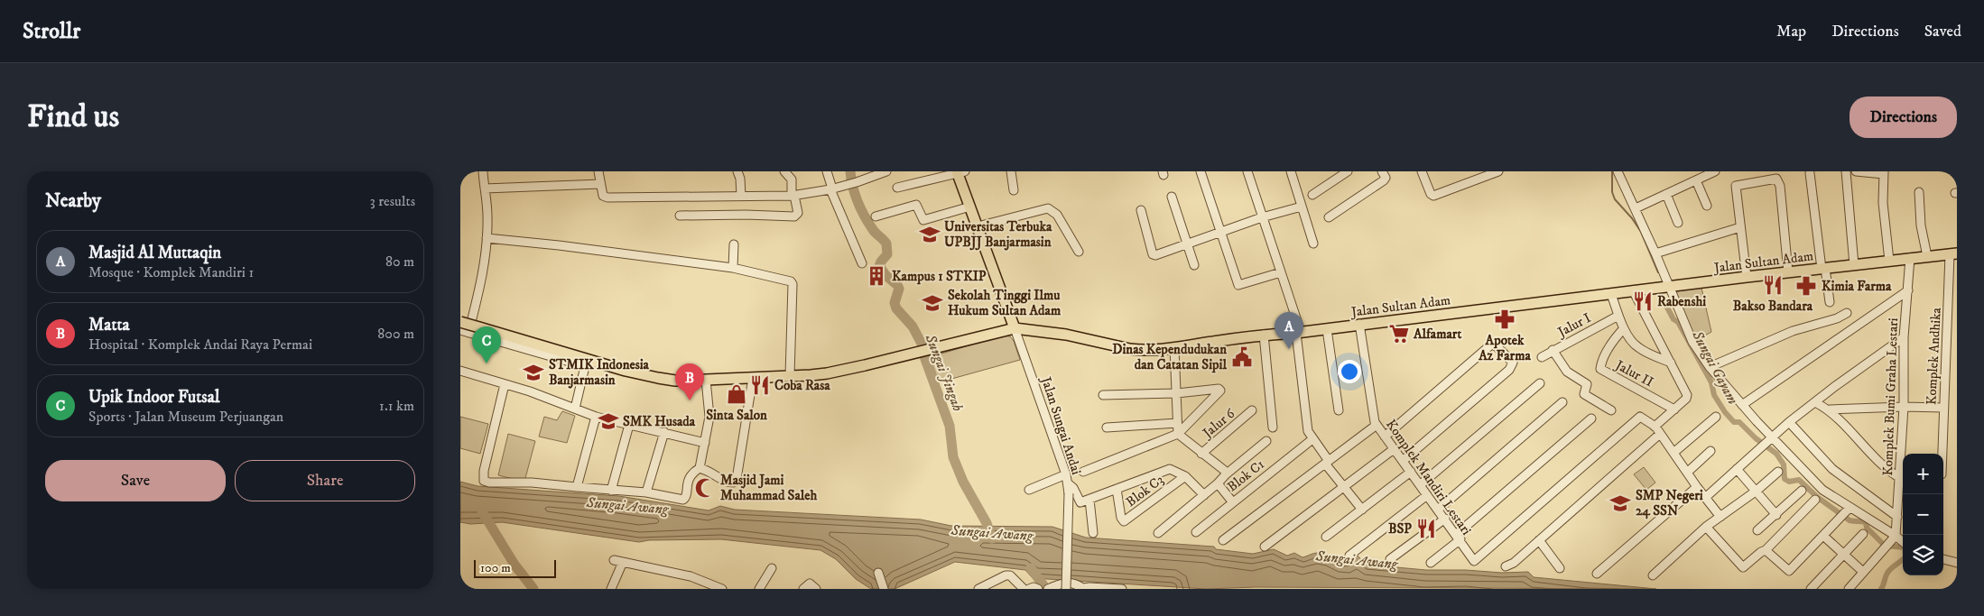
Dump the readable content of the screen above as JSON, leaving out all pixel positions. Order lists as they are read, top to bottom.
{
  "streets": {
    "main road": ["Jalan Sultan Adam"],
    "street": [
      "Jalur I",
      "Komplek Andhika",
      "Jalur II",
      "Komplek Bumi Graha Lestari",
      "Jalur 6",
      "Jalan Sungai Andai",
      "Blok C1",
      "Komplek Mandiri Lestari",
      "Blok C3"
    ]
  },
  "crossings": [
    ["Jalan Sultan Adam", "Komplek Andhika"],
    ["Jalan Sultan Adam", "Komplek Bumi Graha Lestari"],
    ["Jalan Sultan Adam", "Jalan Sungai Andai"],
    ["Jalan Sultan Adam", "Komplek Mandiri Lestari"]
  ],
  "water": ["Sungai Gayam", "Sungai Jingah", "Sungai Awang"],
  "places": {
    "school or university": [
      "Universitas Terbuka UPBJJ Banjarmasin",
      "Sekolah Tinggi Ilmu Hukum Sultan Adam",
      "STMIK Indonesia Banjarmasin",
      "SMK Husada",
      "SMP Negeri 24 SSN"
    ],
    "building": ["Kampus 1 STKIP"],
    "restaurant": [
      "Bakso Bandara",
      "Rabenshi",
      "Coba Rasa",
      "BSP"
    ],
    "pharmacy": ["Kimia Farma", "Apotek Az Farma"],
    "supermarket": ["Alfamart"],
    "public building": ["Dinas Kependudukan dan Catatan Sipil"],
    "shop": ["Sinta Salon"],
    "mosque": ["Masjid Jami Muhammad Saleh"]
  },
  "scale_bar": "100 m",
  "page": {
    "header": "Strollr",
    "nav": ["Map", "Directions", "Saved"],
    "buttons": [
      "Directions",
      ["Save", "Share"]
    ],
    "title": "Find us",
    "heading": ["Nearby", "3 results"],
    "list": [
      {
        "mark": "A",
        "name": "Masjid Al Muttaqin",
        "note": "Mosque · Komplek Mandiri 1",
        "value": "80 m"
      },
      {
        "mark": "B",
        "name": "Matta",
        "note": "Hospital · Komplek Andai Raya Permai",
        "value": "800 m"
      },
      {
        "mark": "C",
        "name": "Upik Indoor Futsal",
        "note": "Sports · Jalan Museum Perjuangan",
        "value": "1.1 km"
      }
    ],
    "pins": ["A", "C", "B"],
    "map_buttons": ["+", "−"],
    "scale": "100 m"
  }
}
